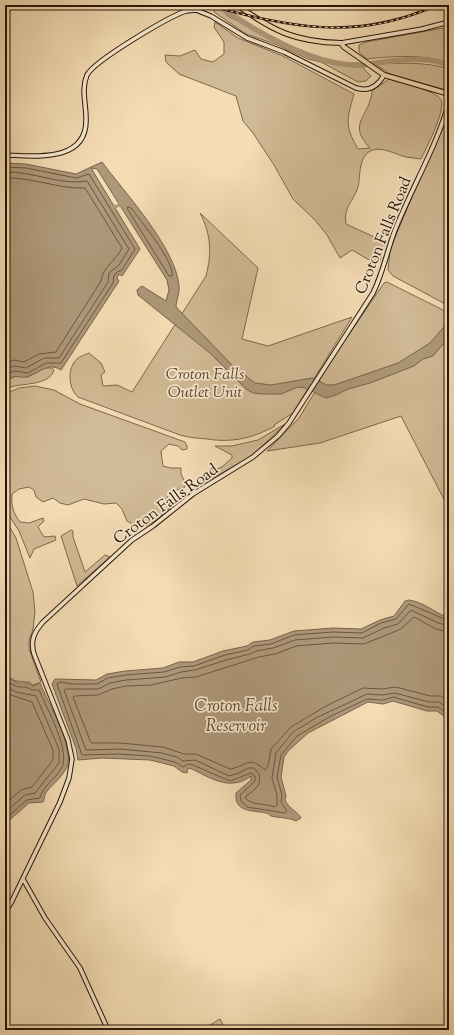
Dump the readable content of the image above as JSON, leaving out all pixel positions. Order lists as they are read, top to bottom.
{
  "streets": {
    "street": ["Croton Falls Road"]
  },
  "water": ["Croton Falls Reservoir"],
  "parks": ["Croton Falls Outlet Unit"]
}
